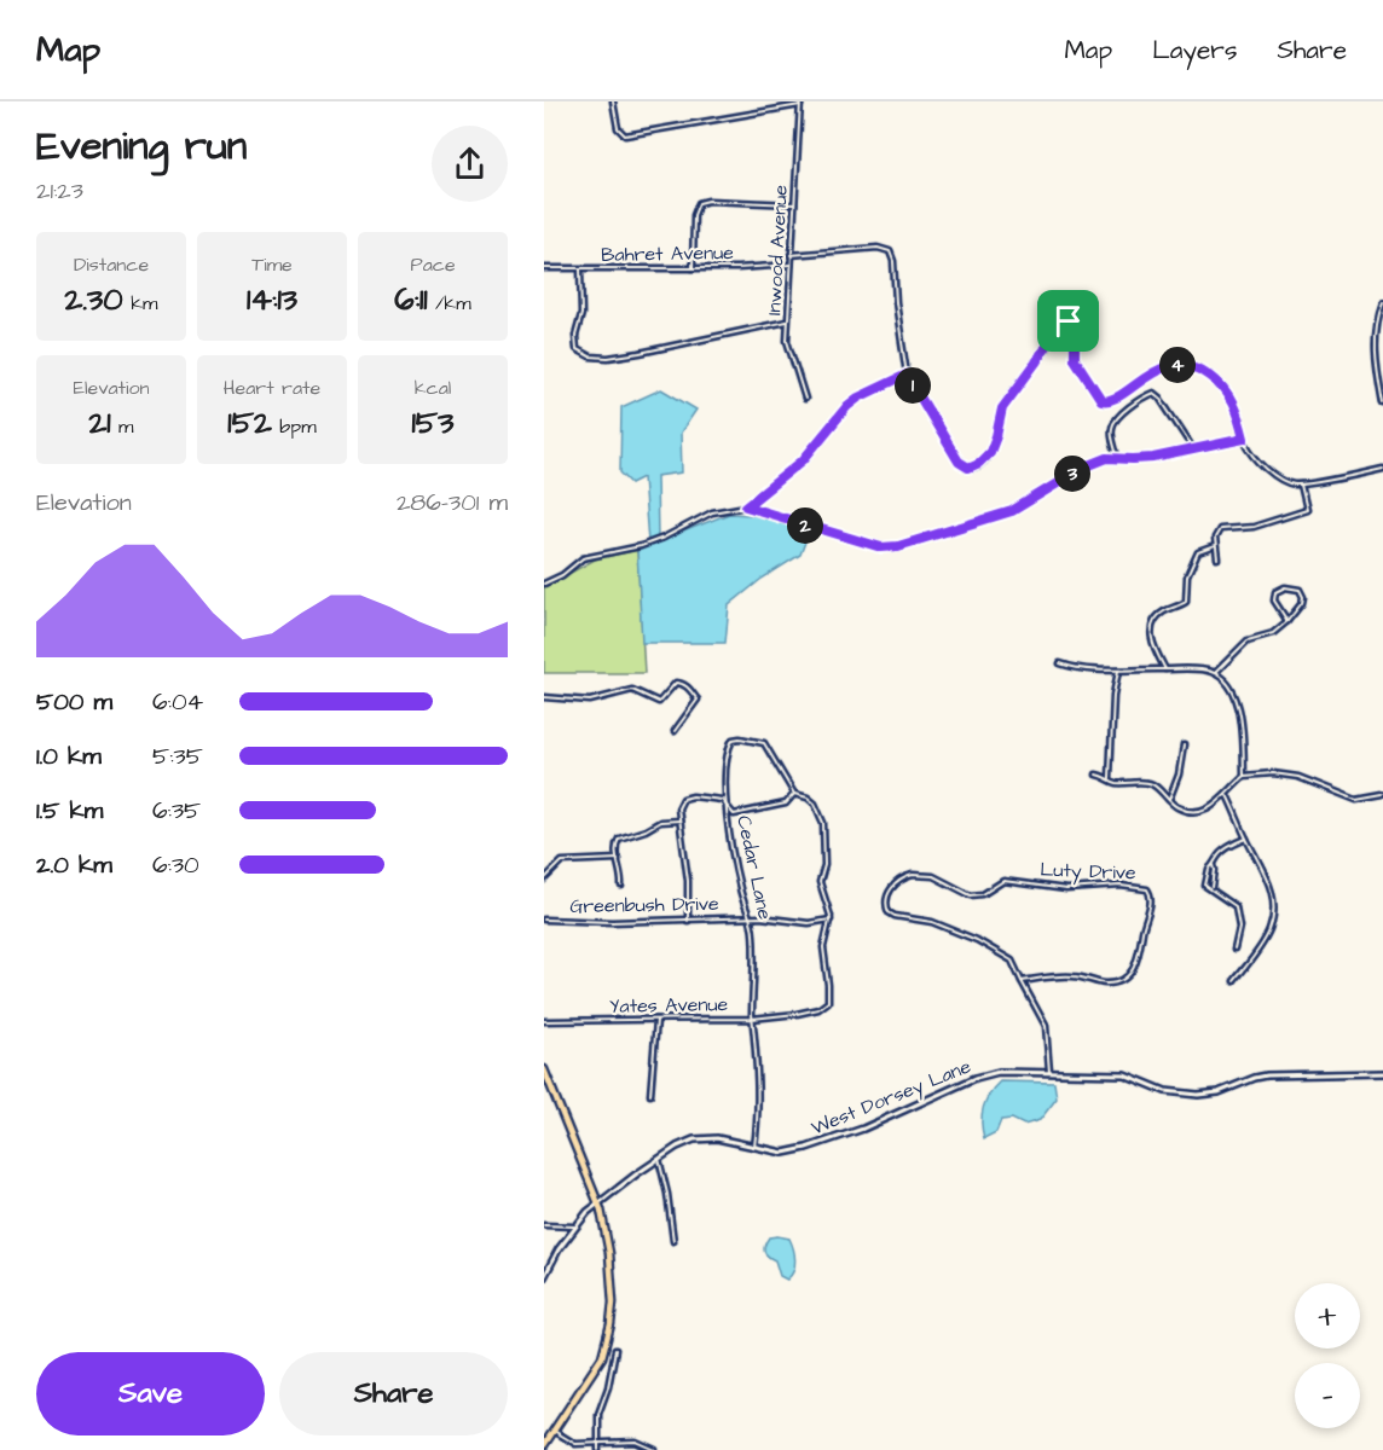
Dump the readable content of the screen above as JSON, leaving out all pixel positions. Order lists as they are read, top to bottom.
{
  "streets": {
    "street": [
      "Inwood Avenue",
      "Bahret Avenue",
      "Cedar Lane",
      "Luty Drive",
      "Greenbush Drive",
      "Yates Avenue",
      "West Dorsey Lane"
    ]
  },
  "crossings": [
    ["Inwood Avenue", "Bahret Avenue"],
    ["Cedar Lane", "Greenbush Drive"],
    ["Cedar Lane", "Yates Avenue"],
    ["Luty Drive", "West Dorsey Lane"],
    ["Yates Avenue", "West Dorsey Lane"]
  ],
  "page": {
    "header": "Map",
    "nav": ["Map", "Layers", "Share"],
    "heading": ["Evening run", "21:23"],
    "stats": [
      ["Distance", "2.30 km"],
      ["Time", "14:13"],
      ["Pace", "6:11 /km"],
      ["Elevation", "21 m"],
      ["Heart rate", "152 bpm"],
      ["kcal", "153"]
    ],
    "pins": [
      "4",
      "1",
      "3",
      "2"
    ],
    "chart": ["Elevation", "286–301 m"],
    "list": [
      {
        "name": "500 m",
        "note": "6:04"
      },
      {
        "name": "1.0 km",
        "note": "5:35"
      },
      {
        "name": "1.5 km",
        "note": "6:35"
      },
      {
        "name": "2.0 km",
        "note": "6:30"
      }
    ],
    "map_buttons": ["+", "−"],
    "buttons": ["Save", "Share"]
  }
}
